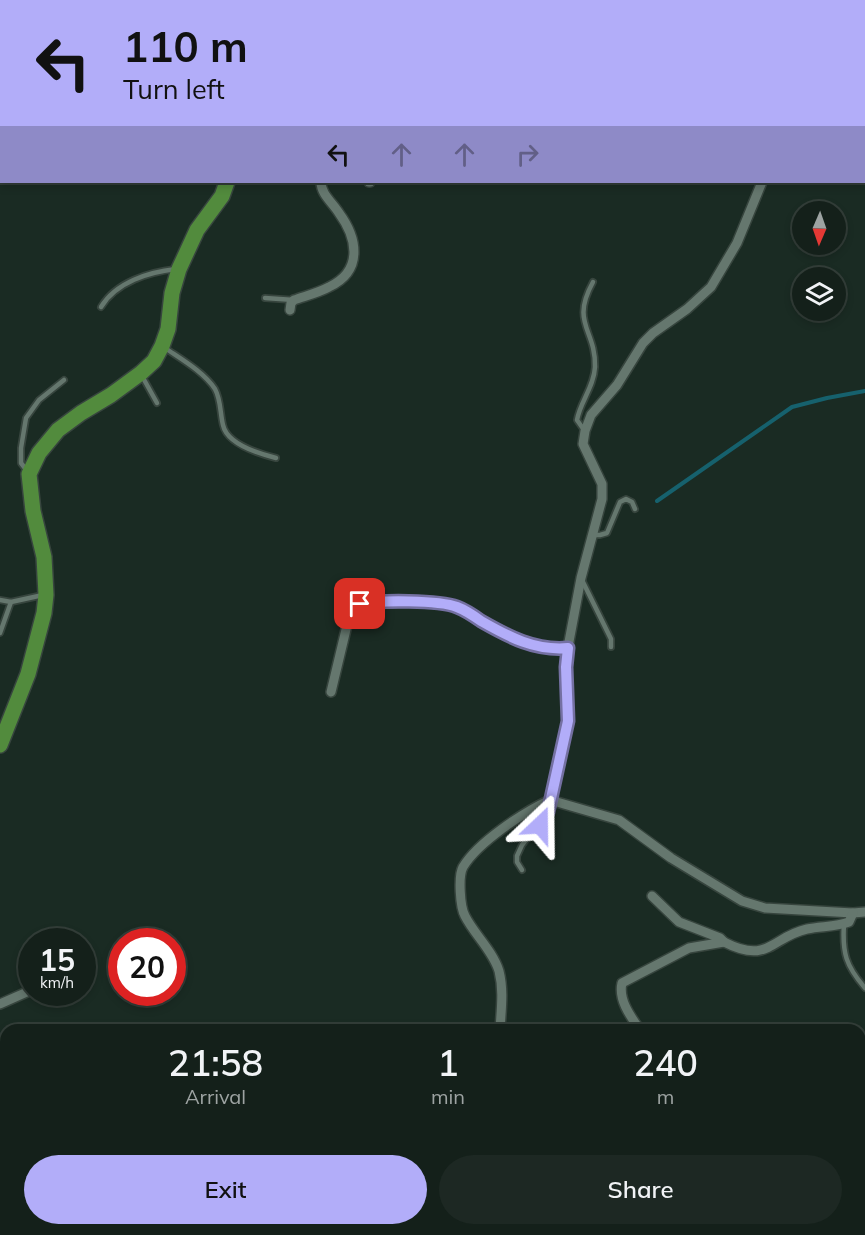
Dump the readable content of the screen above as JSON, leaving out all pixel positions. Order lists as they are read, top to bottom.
{
  "north": "bottom",
  "page": {
    "turn": ["110 m", "Turn left"],
    "speed": "15 km/h",
    "limit": "20",
    "eta": [
      "21:58",
      "Arrival",
      "1",
      "min",
      "240",
      "m"
    ],
    "buttons": ["Exit", "Share"]
  }
}
